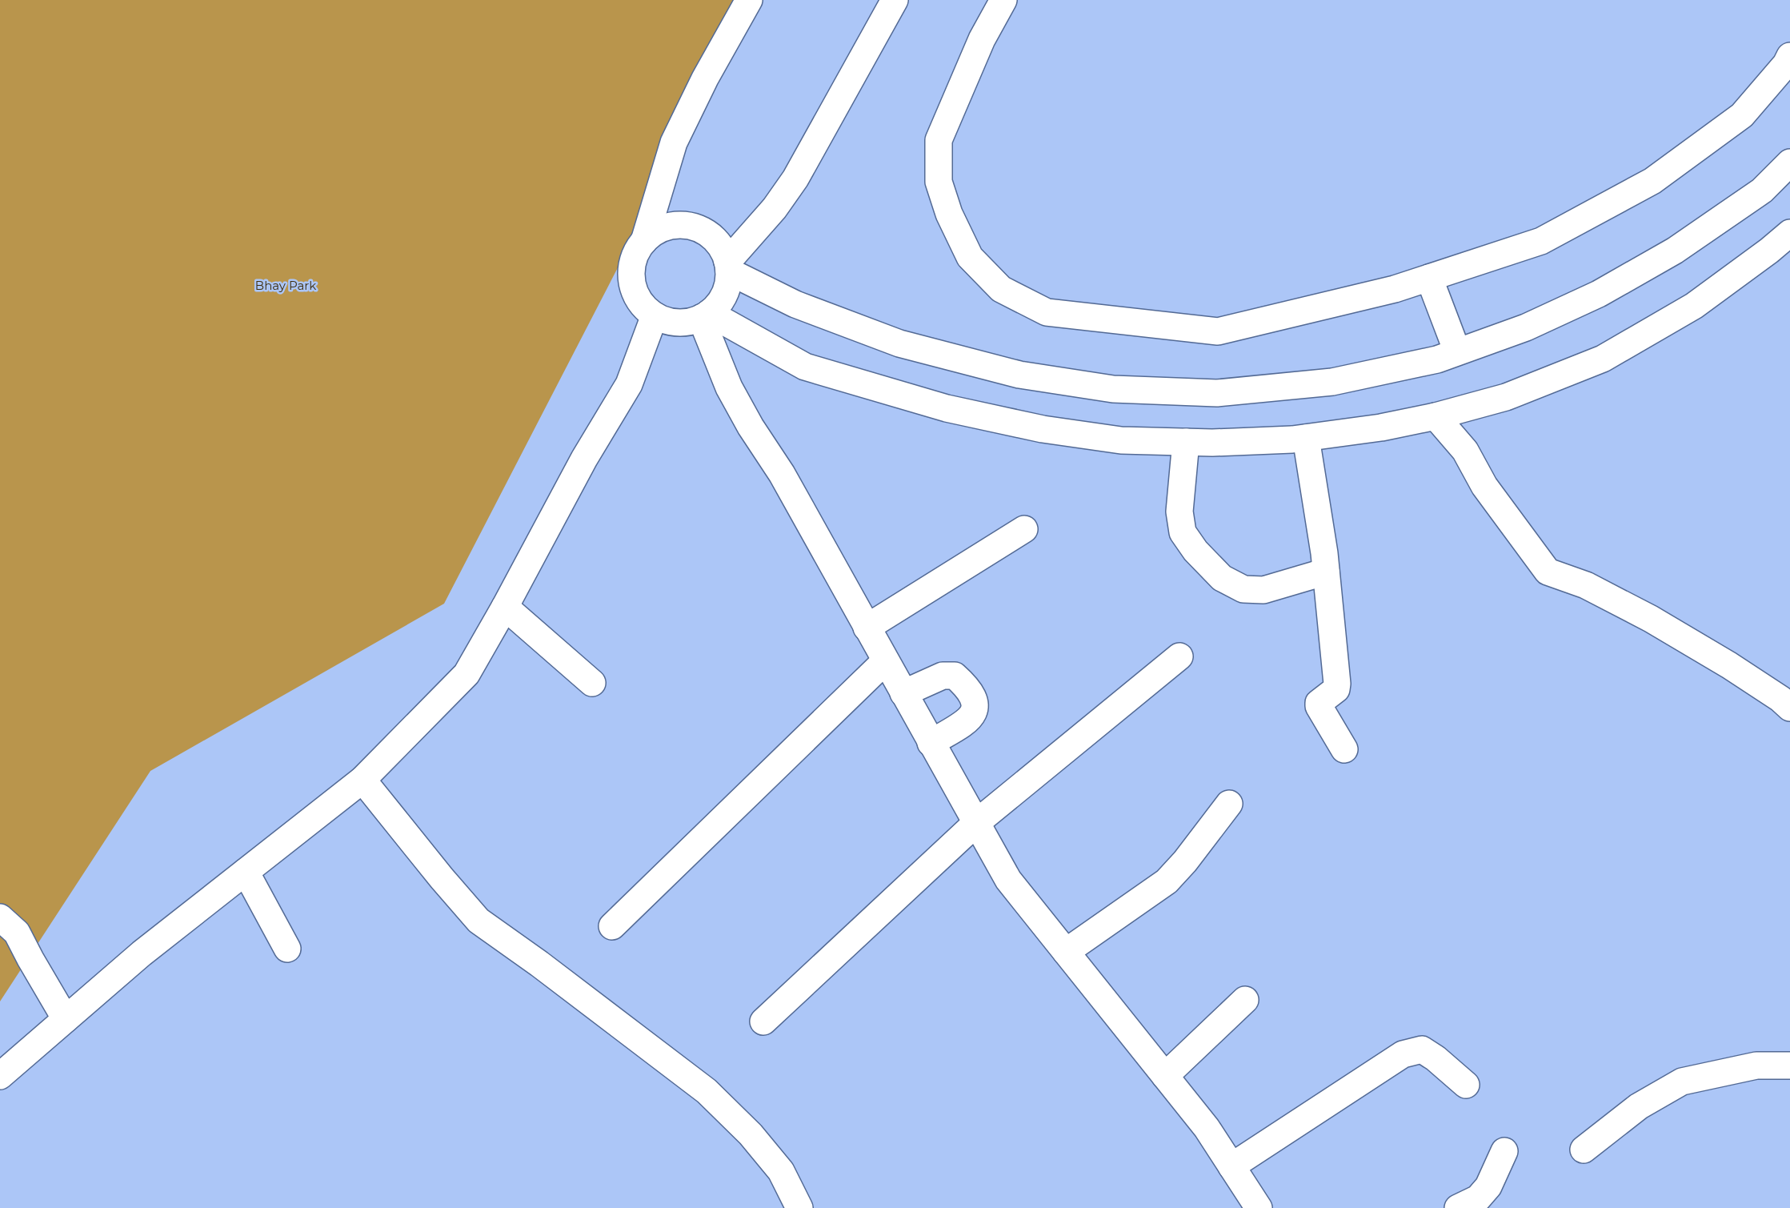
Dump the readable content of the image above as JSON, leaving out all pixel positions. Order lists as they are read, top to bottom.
{
  "parks": ["Bhay Park"]
}
